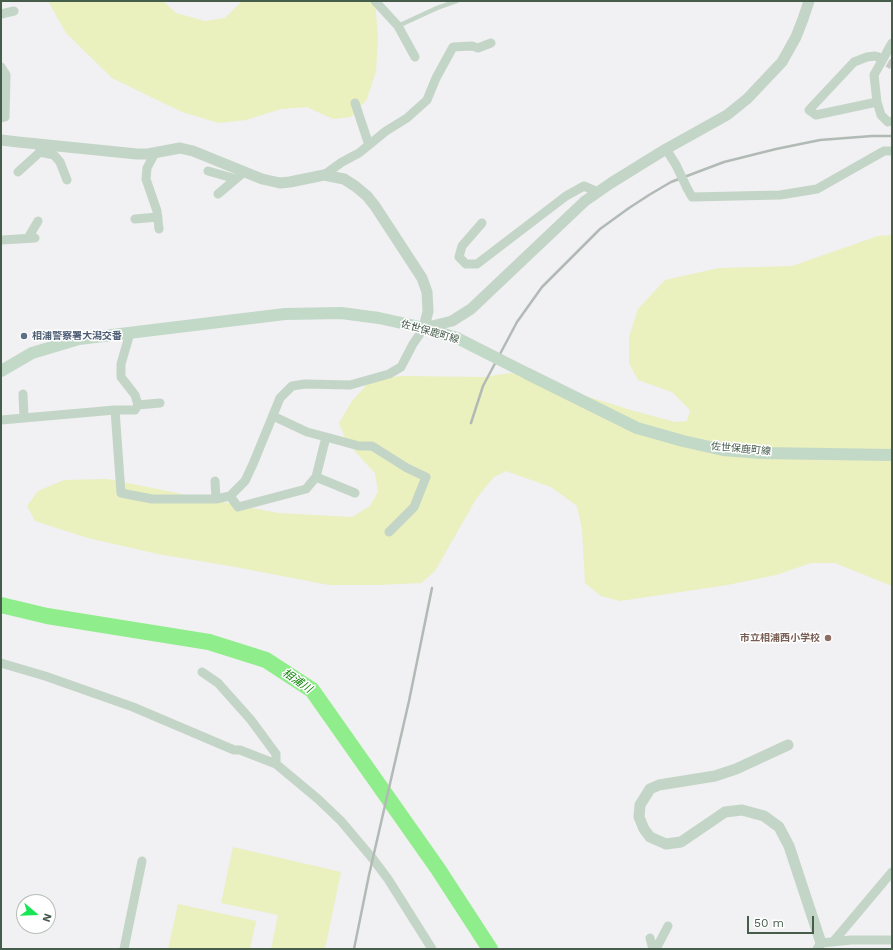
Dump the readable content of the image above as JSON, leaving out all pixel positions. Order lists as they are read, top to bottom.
{
  "streets": {
    "main road": ["佐世保鹿町線"]
  },
  "water": ["相浦川"],
  "places": ["相浦警察署大潟交番", "市立相浦西小学校"],
  "scale_bar": "50 m",
  "north": "right"
}
